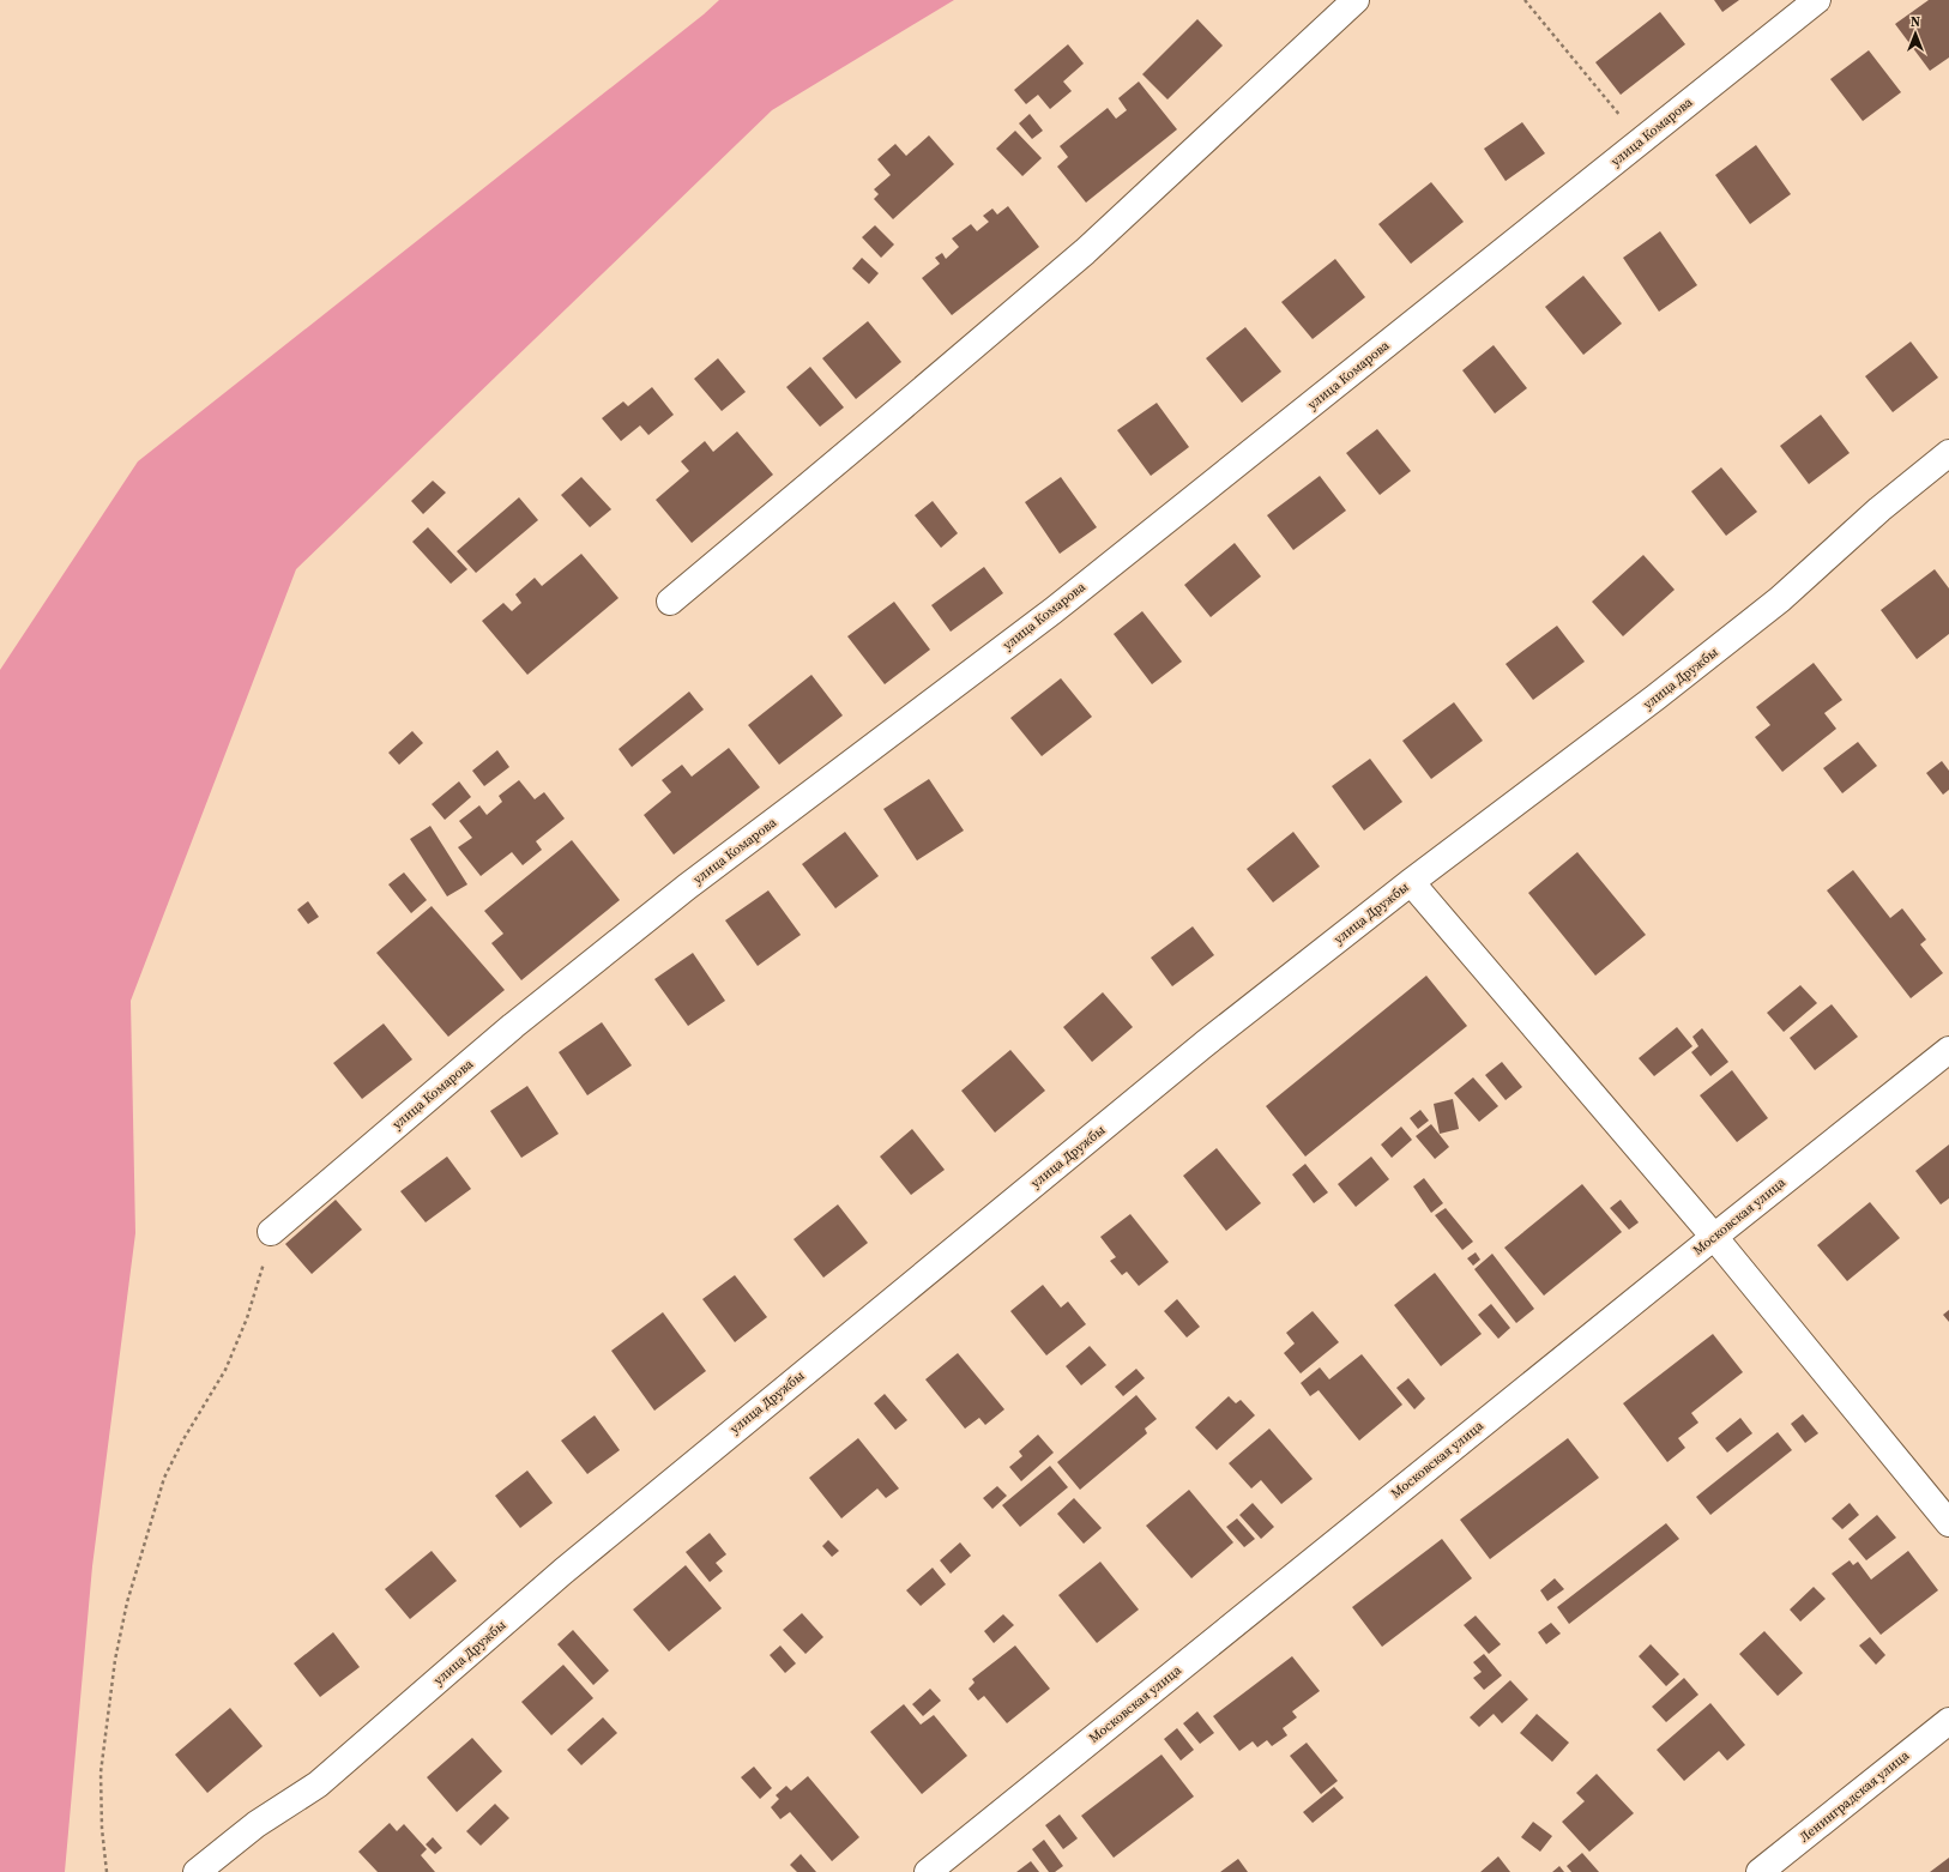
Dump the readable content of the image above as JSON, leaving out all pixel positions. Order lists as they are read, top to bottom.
{
  "streets": {
    "street": [
      "улица Комарова",
      "улица Дружбы",
      "Московская улица",
      "Ленинградская улица"
    ]
  },
  "north": "top"
}
